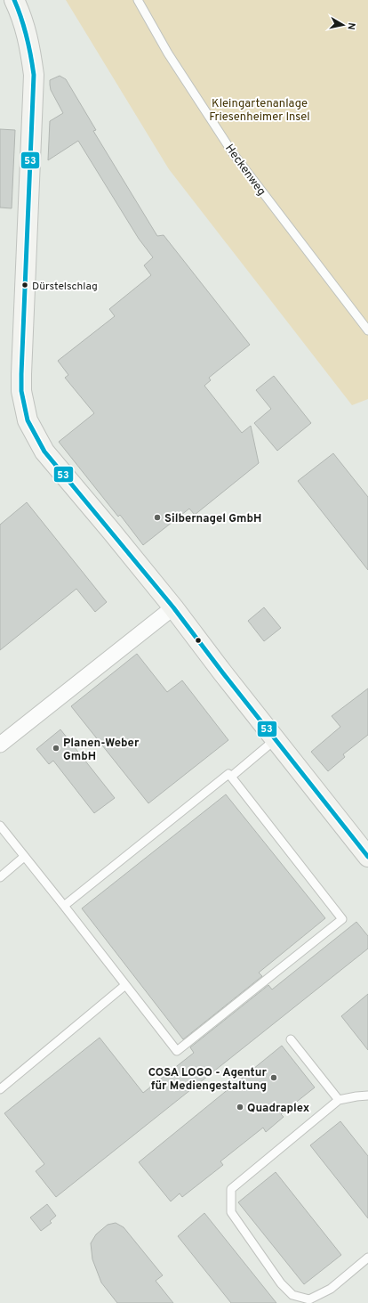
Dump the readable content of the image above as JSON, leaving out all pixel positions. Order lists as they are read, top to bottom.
{
  "streets": {
    "lane": ["Heckenweg"]
  },
  "parks": ["Kleingartenanlage Friesenheimer Insel"],
  "places": [
    "Dürstelschlag",
    "Silbernagel GmbH",
    "Planen-Weber GmbH",
    "COSA LOGO - Agentur für Mediengestaltung",
    "Quadraplex"
  ],
  "lines": ["transit line 53"],
  "north": "right"
}
